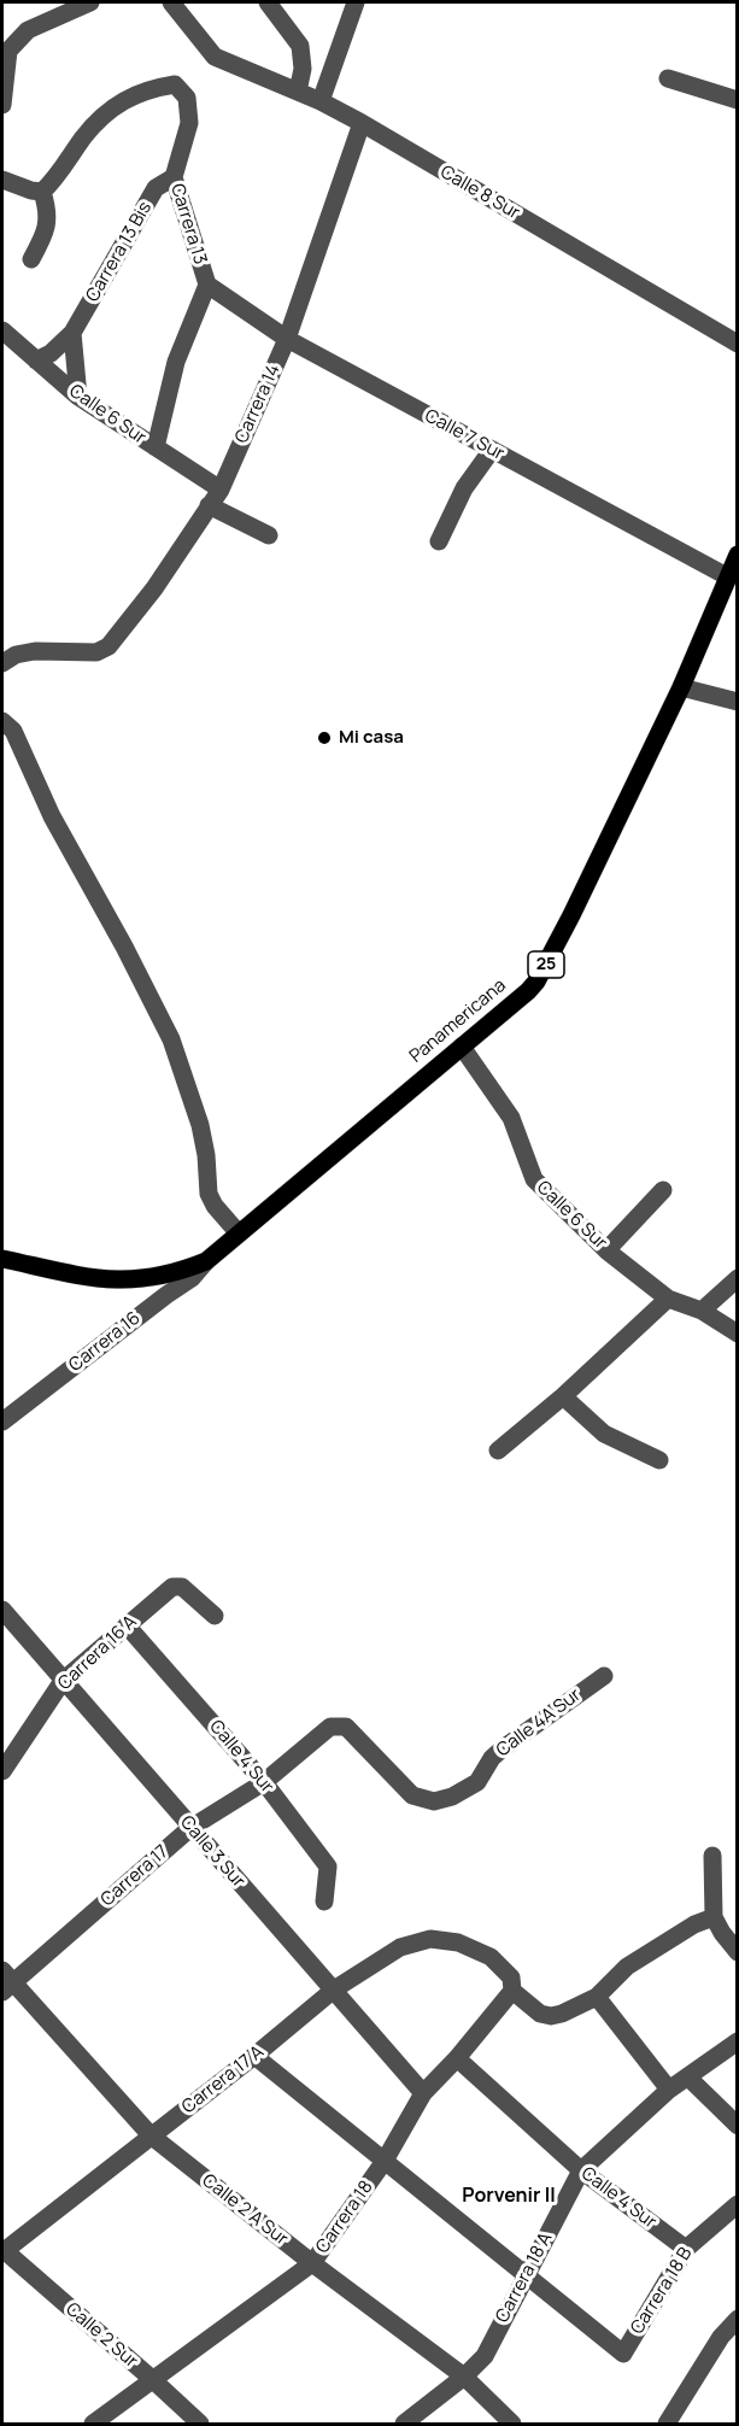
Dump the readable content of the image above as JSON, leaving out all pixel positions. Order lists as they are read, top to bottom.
{
  "streets": {
    "main road": ["25", "Panamericana"],
    "street": [
      "Calle 8 Sur",
      "Carrera 13",
      "Carrera 13 Bis",
      "Carrera 14",
      "Calle 6 Sur",
      "Calle 7 Sur",
      "Carrera 16",
      "Carrera 16 A",
      "Calle 4A Sur",
      "Calle 4 Sur",
      "Calle 3 Sur",
      "Carrera 17",
      "Carrera 17 A",
      "Calle 2 A Sur",
      "Carrera 18",
      "Carrera 18 A",
      "Carrera 18 B",
      "Calle 2 Sur"
    ]
  },
  "crossings": [
    ["Calle 8 Sur", "Carrera 14"],
    ["Carrera 13", "Carrera 13 Bis"],
    ["Carrera 13", "Calle 7 Sur"],
    ["Carrera 13 Bis", "Calle 6 Sur"],
    ["Carrera 14", "Calle 6 Sur"],
    ["Carrera 14", "Calle 7 Sur"],
    ["Calle 6 Sur", "Panamericana"],
    ["Calle 7 Sur", "Panamericana"],
    ["Panamericana", "Carrera 16"],
    ["Carrera 16 A", "Calle 4 Sur"],
    ["Carrera 16 A", "Calle 3 Sur"],
    ["Calle 4A Sur", "Carrera 17"],
    ["Calle 4 Sur", "Carrera 17"],
    ["Calle 4 Sur", "Carrera 18"],
    ["Calle 4 Sur", "Carrera 18 A"],
    ["Calle 4 Sur", "Carrera 18 B"],
    ["Calle 3 Sur", "Carrera 17"],
    ["Calle 3 Sur", "Carrera 17 A"],
    ["Calle 3 Sur", "Carrera 18"],
    ["Carrera 17", "Calle 2 A Sur"],
    ["Carrera 17 A", "Calle 2 A Sur"],
    ["Carrera 17 A", "Carrera 18"],
    ["Carrera 17 A", "Calle 2 Sur"],
    ["Calle 2 A Sur", "Carrera 18"],
    ["Calle 2 A Sur", "Carrera 18 A"],
    ["Carrera 18", "Calle 2 Sur"],
    ["Carrera 18 A", "Carrera 18 B"]
  ],
  "districts": ["Porvenir II"],
  "places": ["Mi casa"]
}
